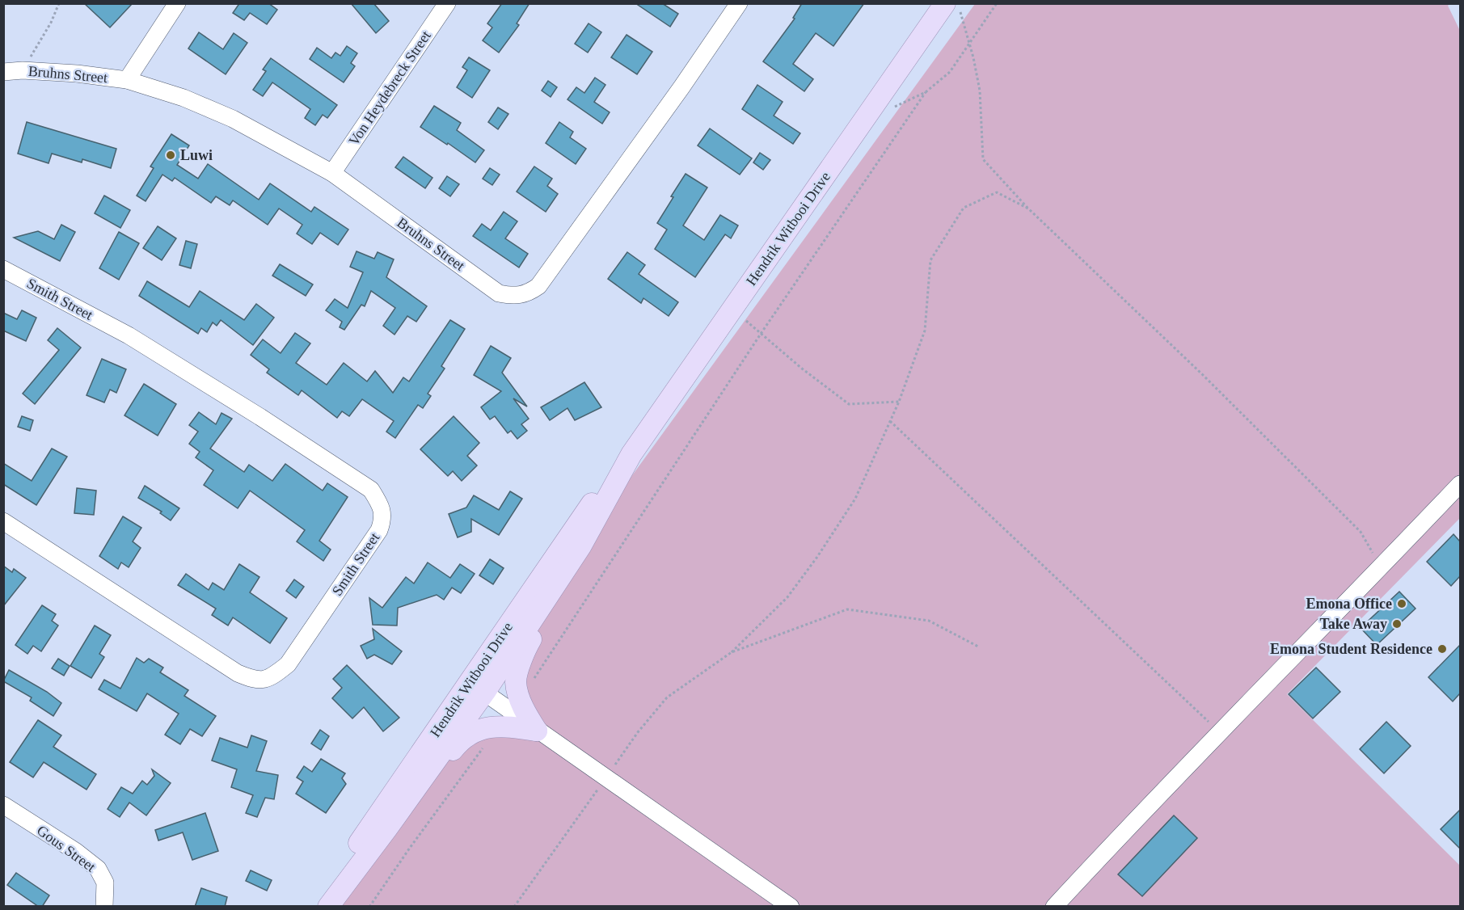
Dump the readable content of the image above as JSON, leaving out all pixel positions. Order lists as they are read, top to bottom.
{
  "streets": {
    "main road": ["Hendrik Witbooi Drive"],
    "street": [
      "Bruhns Street",
      "Von Heydebreck Street",
      "Smith Street",
      "Gous Street"
    ]
  },
  "crossings": [
    ["Bruhns Street", "Von Heydebreck Street"]
  ],
  "places": [
    "Luwi",
    "Emona Office",
    "Take Away",
    "Emona Student Residence"
  ]
}
